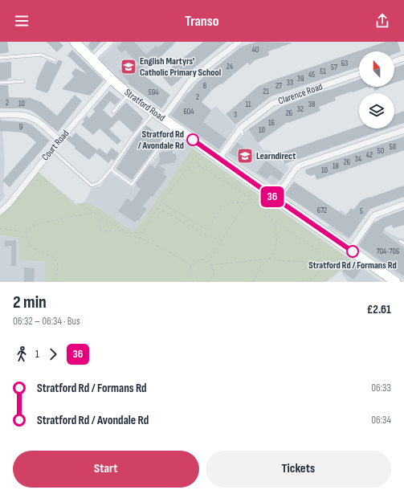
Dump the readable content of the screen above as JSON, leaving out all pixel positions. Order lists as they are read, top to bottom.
{
  "streets": {
    "highway": ["Stratford Road"],
    "street": ["Clarence Road", "Court Road"]
  },
  "crossings": [
    ["Clarence Road", "Stratford Road"],
    ["Stratford Road", "Court Road"]
  ],
  "places": {
    "school or university": ["English Martyrs' Catholic Primary School", "Learndirect"],
    "other": ["Stratford Rd / Avondale Rd", "Stratford Rd / Formans Rd"]
  },
  "lines": ["bus line 36"],
  "house_numbers": [
    "40",
    "63",
    "24",
    "57",
    "51",
    "45",
    "39",
    "33",
    "8",
    "27",
    "21",
    "594",
    "2",
    "2",
    "10",
    "11",
    "38",
    "32",
    "604",
    "26",
    "3",
    "16",
    "9",
    "10",
    "58",
    "50",
    "42",
    "34",
    "26",
    "18",
    "10",
    "672",
    "5",
    "704-706"
  ],
  "north": "top",
  "page": {
    "header": "Transo",
    "on_map": "36",
    "heading": ["2 min", "06:32 – 06:34 · Bus", "£2.61"],
    "legs": ["1", "36"],
    "list": [
      {
        "name": "Stratford Rd / Formans Rd",
        "value": "06:33"
      },
      {
        "name": "Stratford Rd / Avondale Rd",
        "value": "06:34"
      }
    ],
    "buttons": ["Start", "Tickets"]
  }
}
